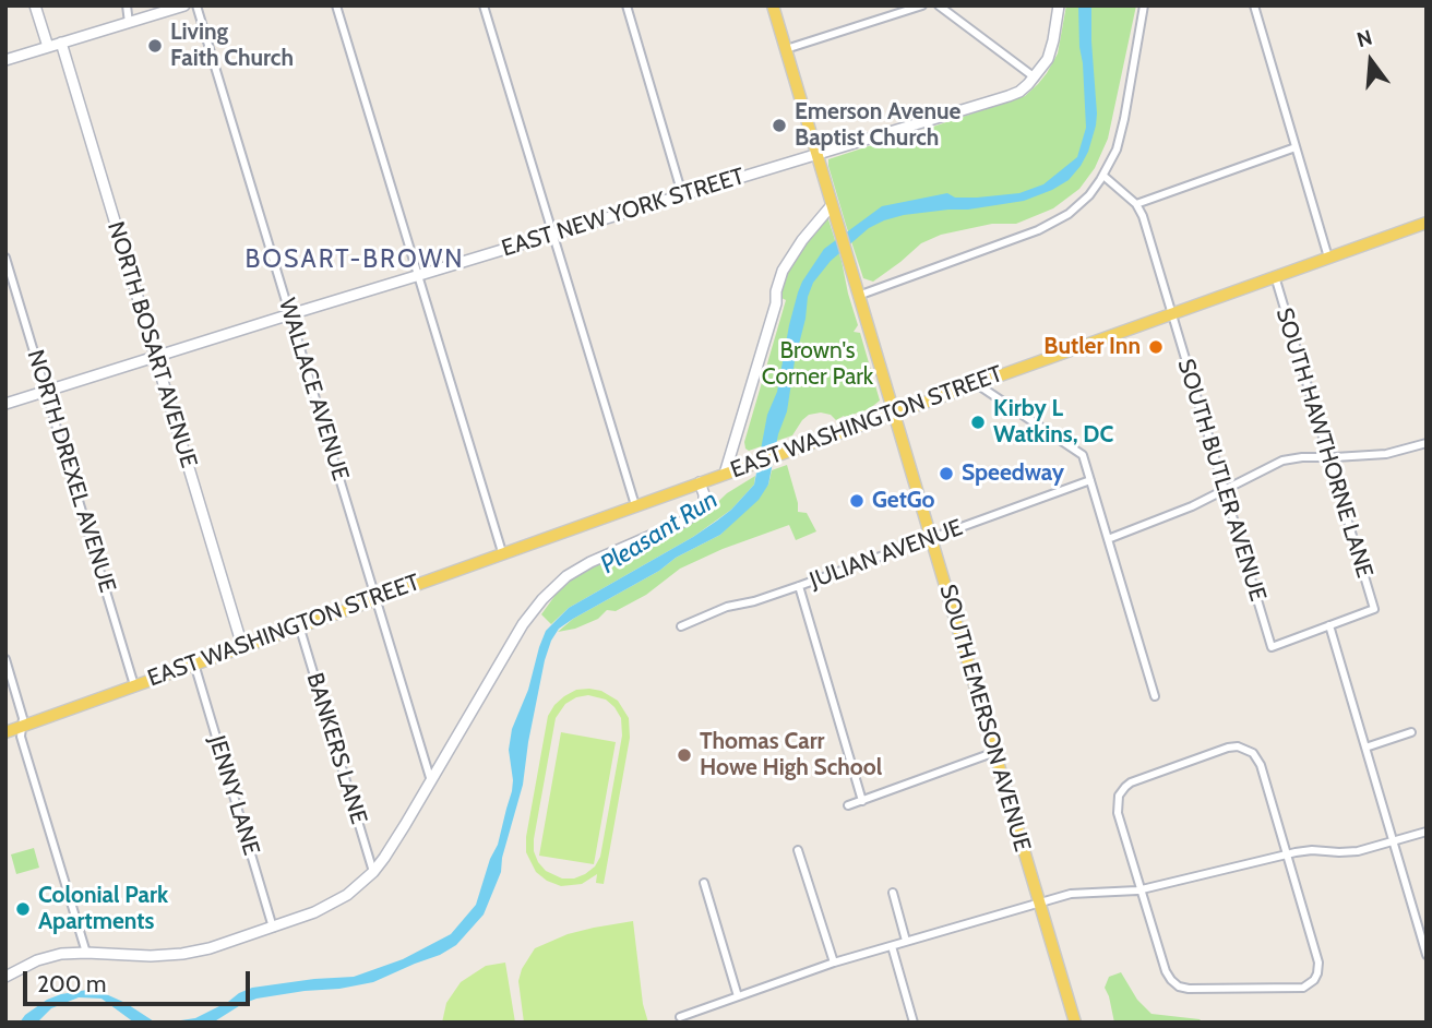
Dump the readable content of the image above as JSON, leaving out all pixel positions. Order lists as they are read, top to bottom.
{
  "streets": {
    "main road": ["EAST WASHINGTON STREET", "SOUTH EMERSON AVENUE"],
    "street": [
      "EAST NEW YORK STREET",
      "NORTH BOSART AVENUE",
      "WALLACE AVENUE",
      "SOUTH HAWTHORNE LANE",
      "NORTH DREXEL AVENUE",
      "SOUTH BUTLER AVENUE",
      "JULIAN AVENUE",
      "BANKERS LANE",
      "JENNY LANE"
    ]
  },
  "crossings": [
    ["EAST NEW YORK STREET", "NORTH BOSART AVENUE"],
    ["EAST NEW YORK STREET", "WALLACE AVENUE"],
    ["EAST NEW YORK STREET", "NORTH DREXEL AVENUE"],
    ["EAST NEW YORK STREET", "SOUTH EMERSON AVENUE"],
    ["NORTH BOSART AVENUE", "EAST WASHINGTON STREET"],
    ["WALLACE AVENUE", "EAST WASHINGTON STREET"],
    ["EAST WASHINGTON STREET", "SOUTH HAWTHORNE LANE"],
    ["EAST WASHINGTON STREET", "NORTH DREXEL AVENUE"],
    ["EAST WASHINGTON STREET", "SOUTH BUTLER AVENUE"],
    ["EAST WASHINGTON STREET", "SOUTH EMERSON AVENUE"],
    ["EAST WASHINGTON STREET", "BANKERS LANE"],
    ["EAST WASHINGTON STREET", "JENNY LANE"],
    ["SOUTH HAWTHORNE LANE", "SOUTH BUTLER AVENUE"],
    ["JULIAN AVENUE", "SOUTH EMERSON AVENUE"]
  ],
  "districts": ["BOSART-BROWN"],
  "water": ["Pleasant Run"],
  "parks": ["Brown's Corner Park"],
  "places": [
    "Living Faith Church",
    "Emerson Avenue Baptist Church",
    "Butler Inn",
    "Kirby L Watkins, DC",
    "Speedway",
    "GetGo",
    "Thomas Carr Howe High School",
    "Colonial Park Apartments"
  ],
  "scale_bar": "200 m",
  "north": "top"
}
